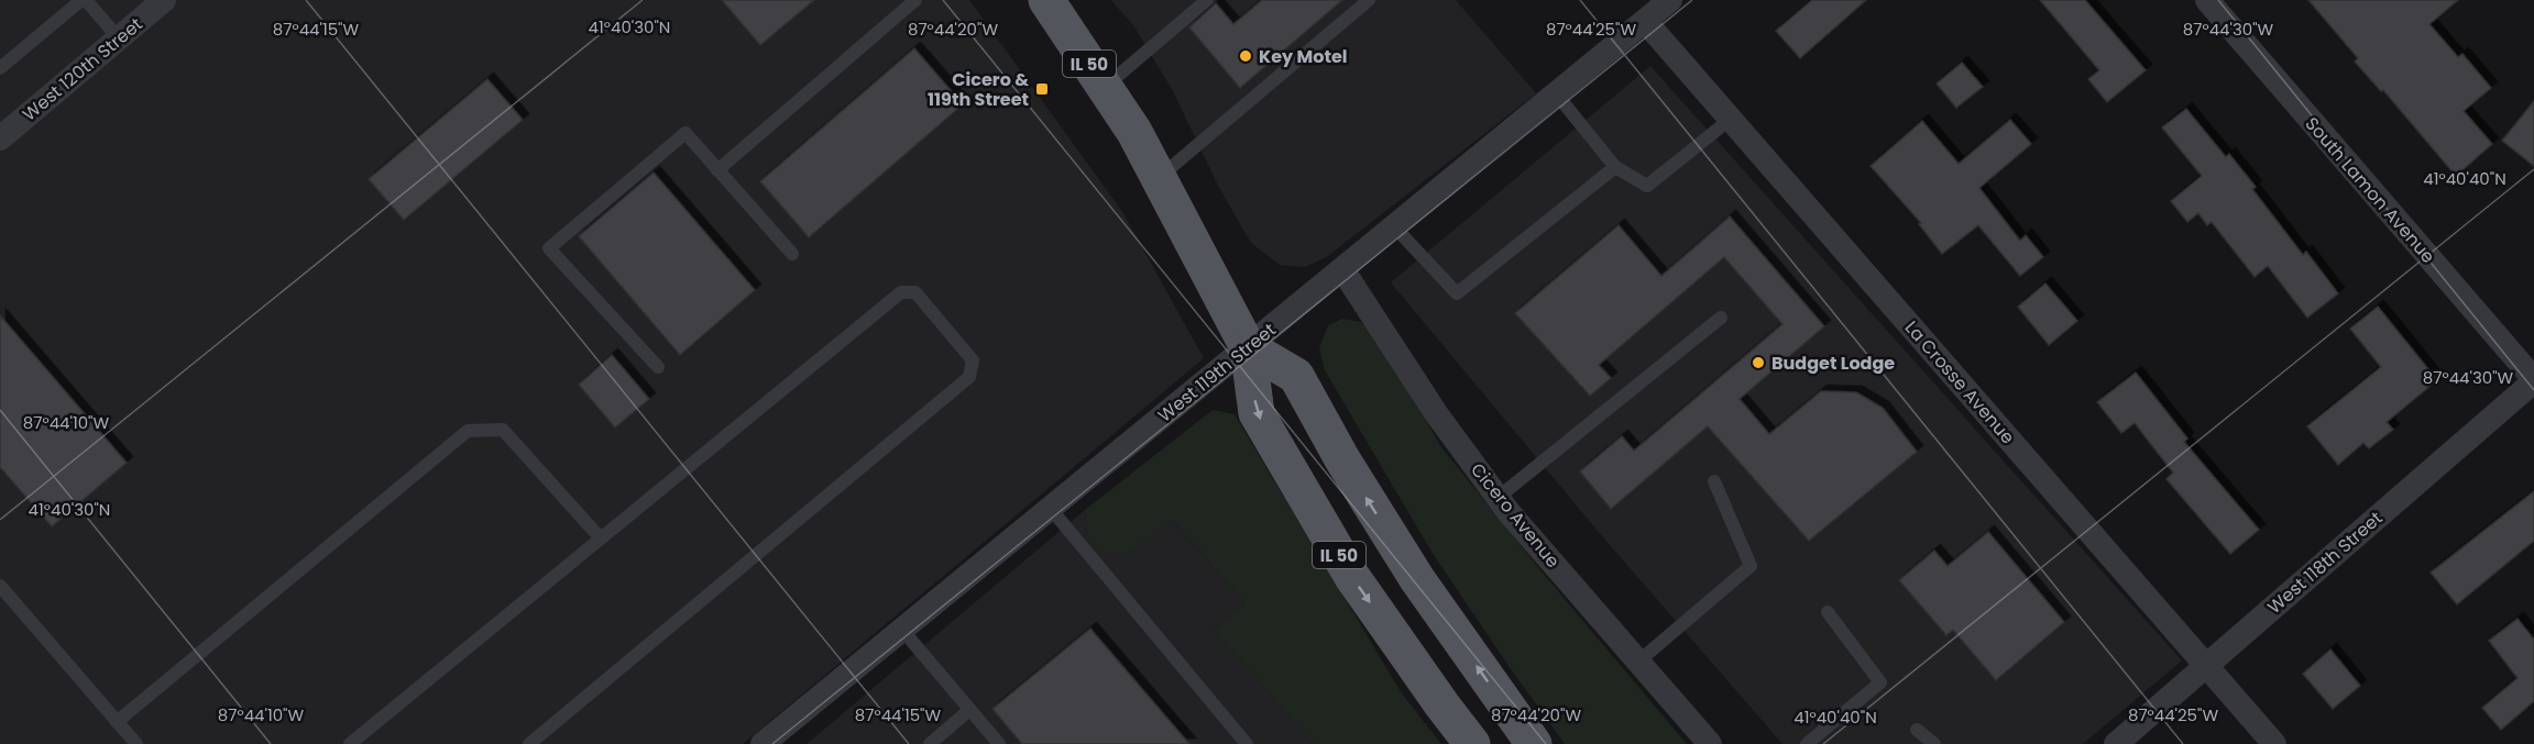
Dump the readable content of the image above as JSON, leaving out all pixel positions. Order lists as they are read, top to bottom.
{
  "streets": {
    "main road": ["IL 50"],
    "street": [
      "West 120th Street",
      "South Lamon Avenue",
      "West 119th Street",
      "La Crosse Avenue",
      "Cicero Avenue",
      "West 118th Street"
    ]
  },
  "crossings": [
    ["IL 50", "West 119th Street"],
    ["South Lamon Avenue", "West 118th Street"],
    ["West 119th Street", "La Crosse Avenue"],
    ["West 119th Street", "Cicero Avenue"],
    ["La Crosse Avenue", "West 118th Street"]
  ],
  "places": {
    "other": ["Key Motel", "Budget Lodge"],
    "transit": ["Cicero & 119th Street"]
  },
  "coordinates": [
    "41°40'30\"N",
    "87°44'15\"W",
    "87°44'20\"W",
    "87°44'25\"W",
    "87°44'30\"W",
    "41°40'40\"N",
    "87°44'10\"W"
  ]
}
